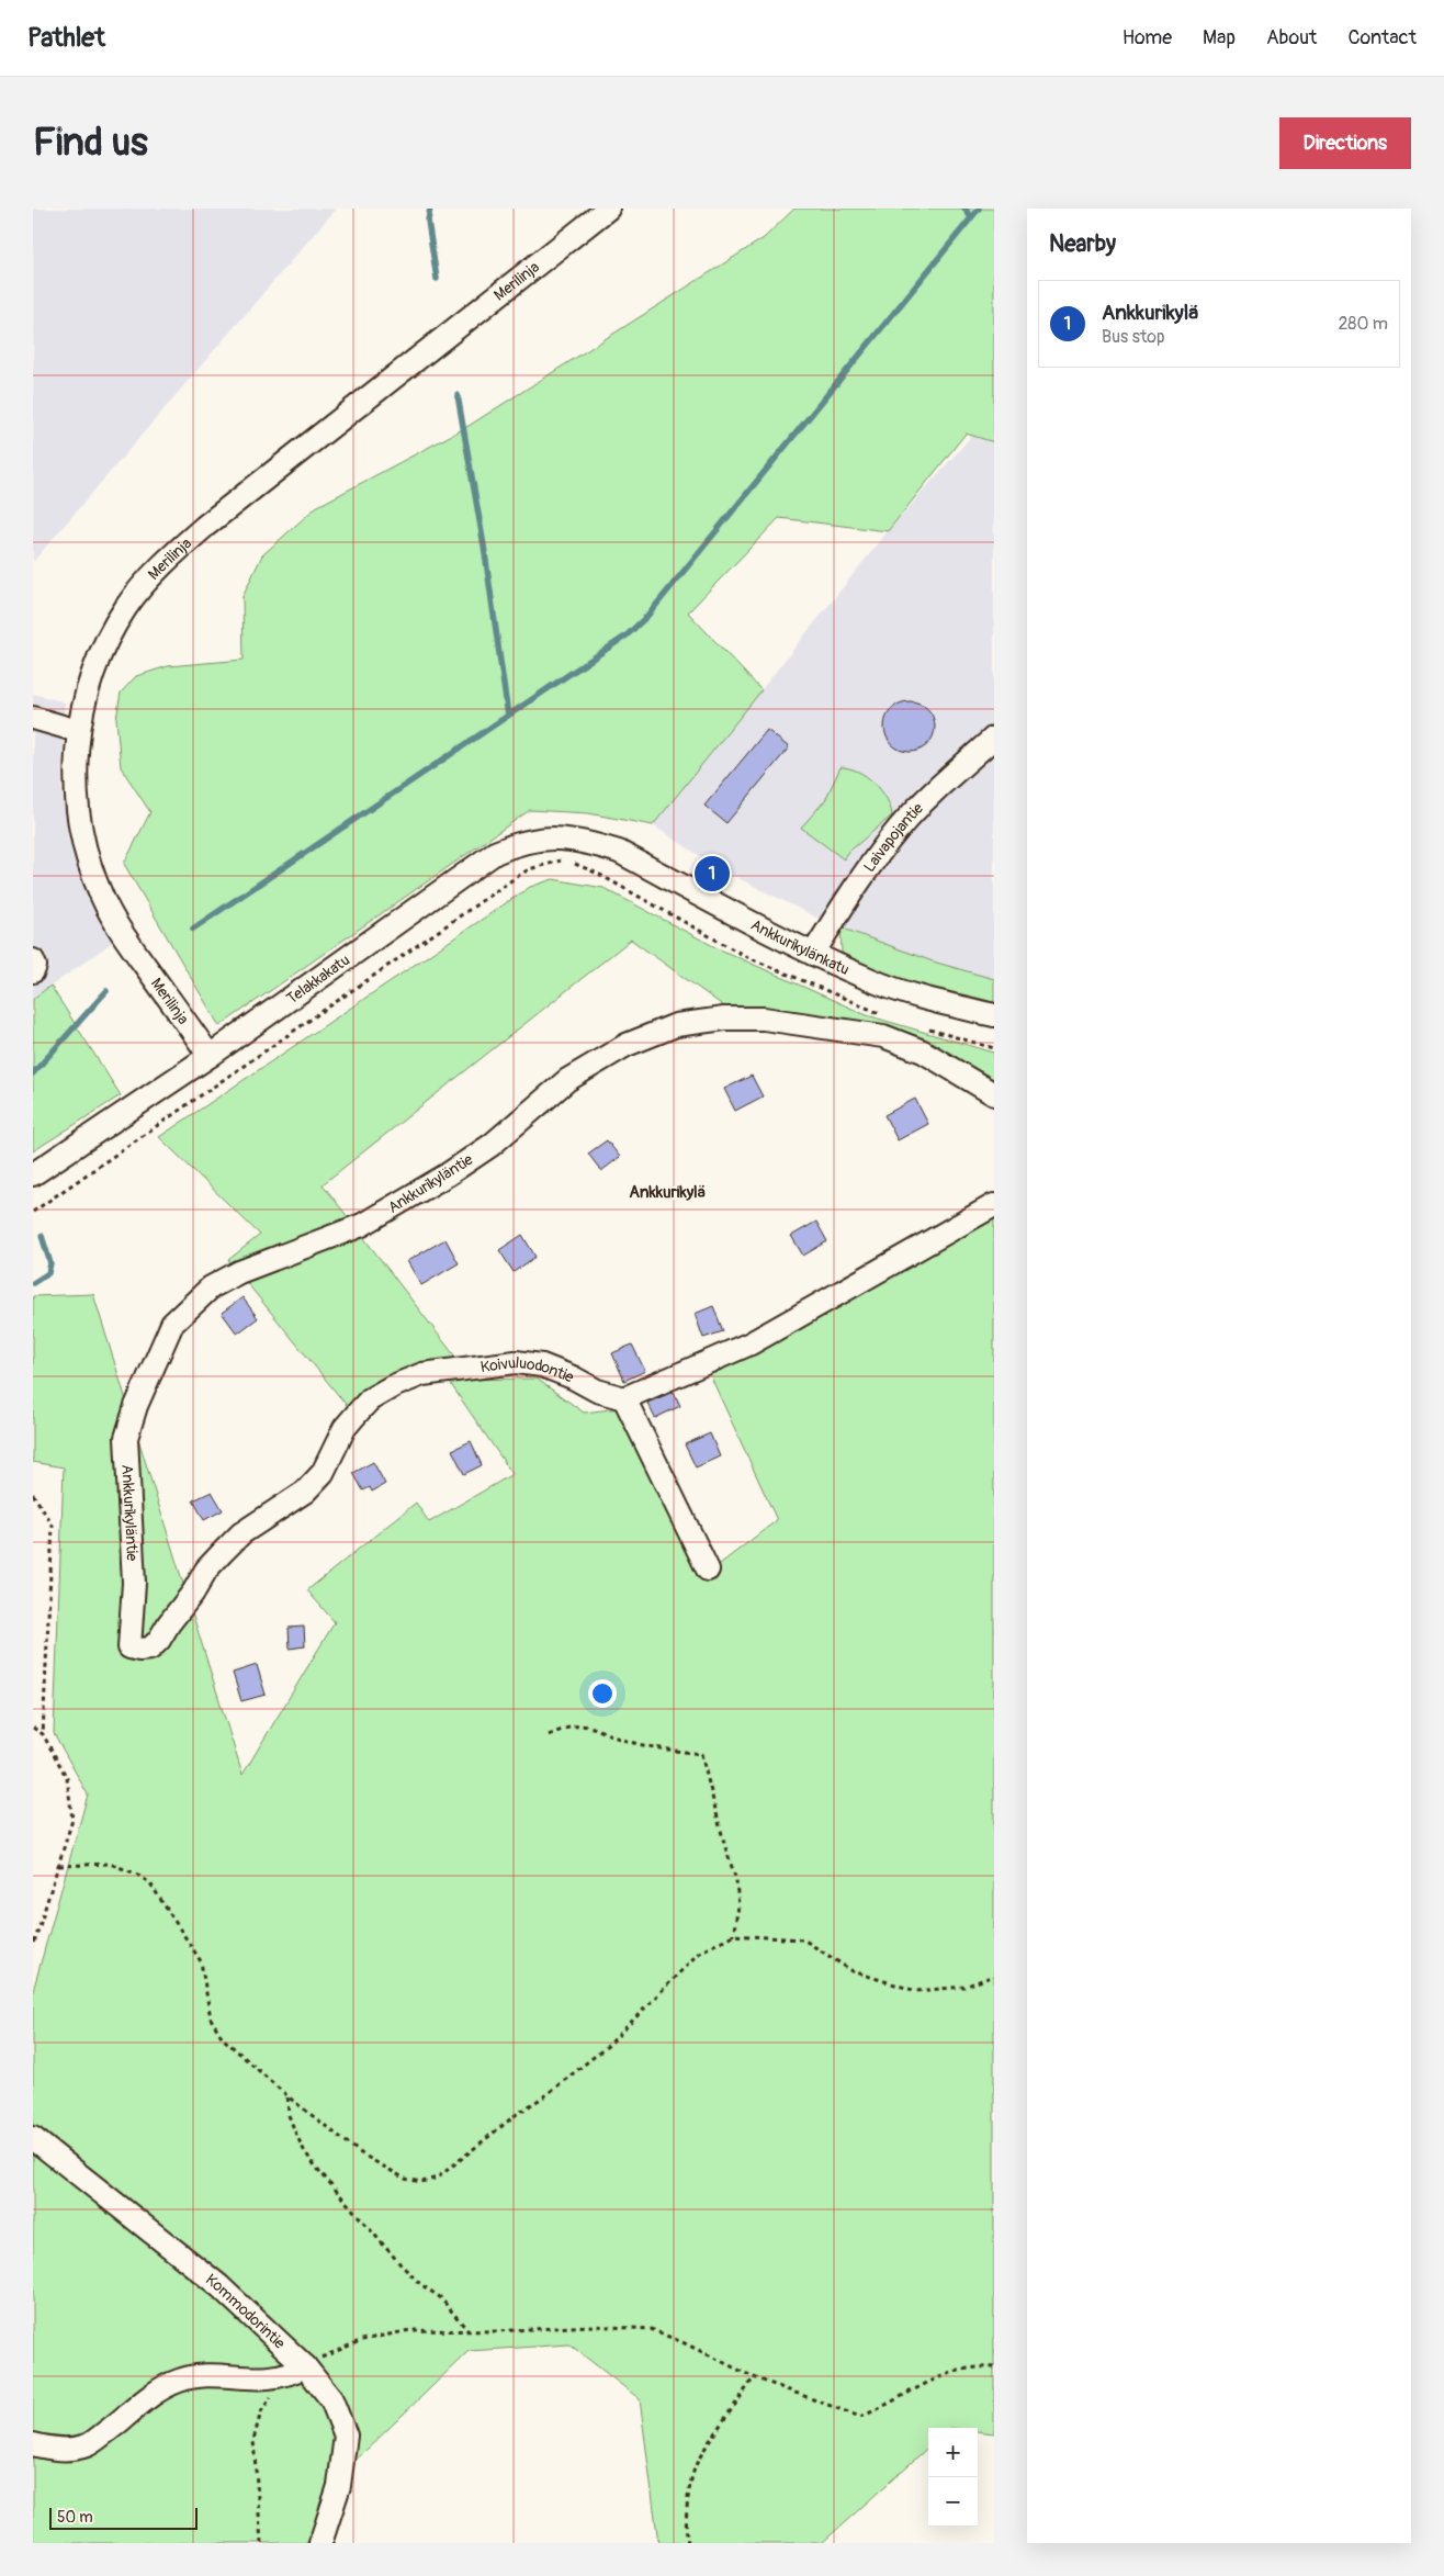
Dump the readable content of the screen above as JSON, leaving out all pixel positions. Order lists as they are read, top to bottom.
{
  "streets": {
    "street": [
      "Merilinja",
      "Laivapojantie",
      "Ankkurikylänkatu",
      "Telakkakatu",
      "Ankkurikyläntie",
      "Koivuluodontie",
      "Kommodorintie"
    ]
  },
  "crossings": [
    ["Merilinja", "Telakkakatu"],
    ["Laivapojantie", "Ankkurikylänkatu"],
    ["Ankkurikylänkatu", "Telakkakatu"],
    ["Ankkurikyläntie", "Koivuluodontie"]
  ],
  "districts": ["Ankkurikylä"],
  "scale_bar": "50 m",
  "page": {
    "header": "Pathlet",
    "nav": [
      "Home",
      "Map",
      "About",
      "Contact"
    ],
    "buttons": "Directions",
    "title": "Find us",
    "heading": "Nearby",
    "list": [
      {
        "mark": "1",
        "name": "Ankkurikylä",
        "note": "Bus stop",
        "value": "280 m"
      }
    ],
    "pins": "1",
    "map_buttons": ["+", "−"],
    "scale": "50 m"
  }
}
